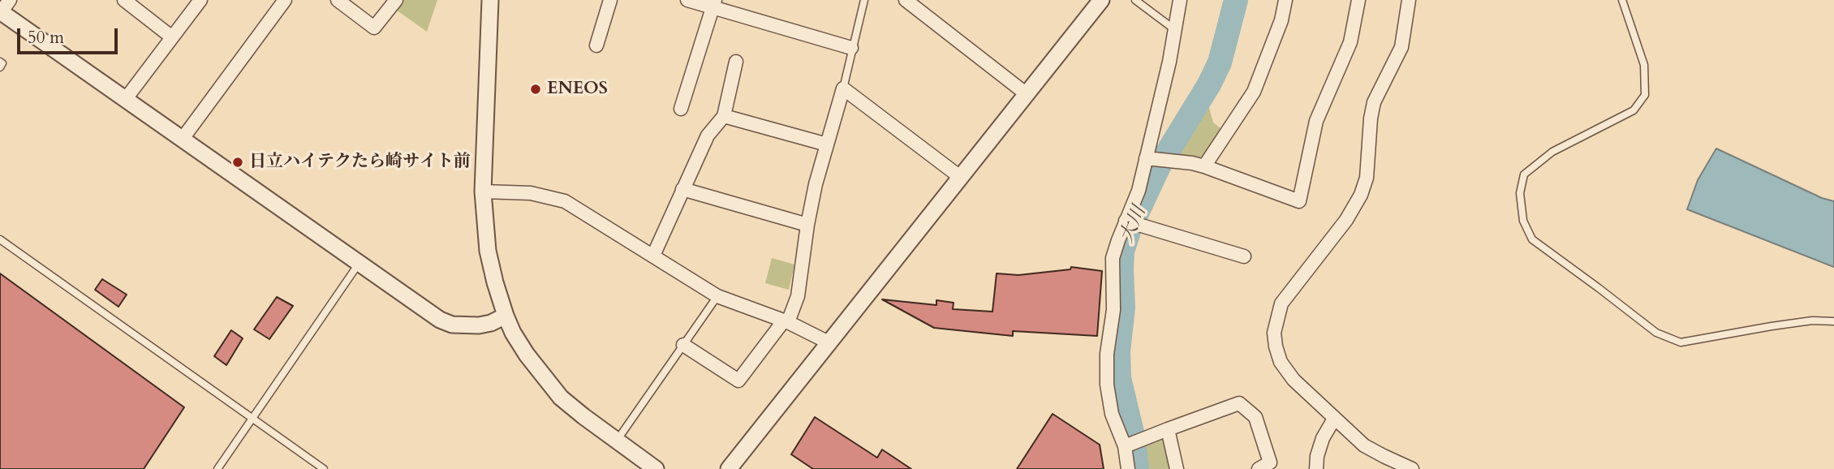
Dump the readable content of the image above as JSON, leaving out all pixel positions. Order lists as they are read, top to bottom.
{
  "water": ["大川"],
  "places": ["ENEOS", "日立ハイテクたら崎サイト前"],
  "scale_bar": "50 m"
}
